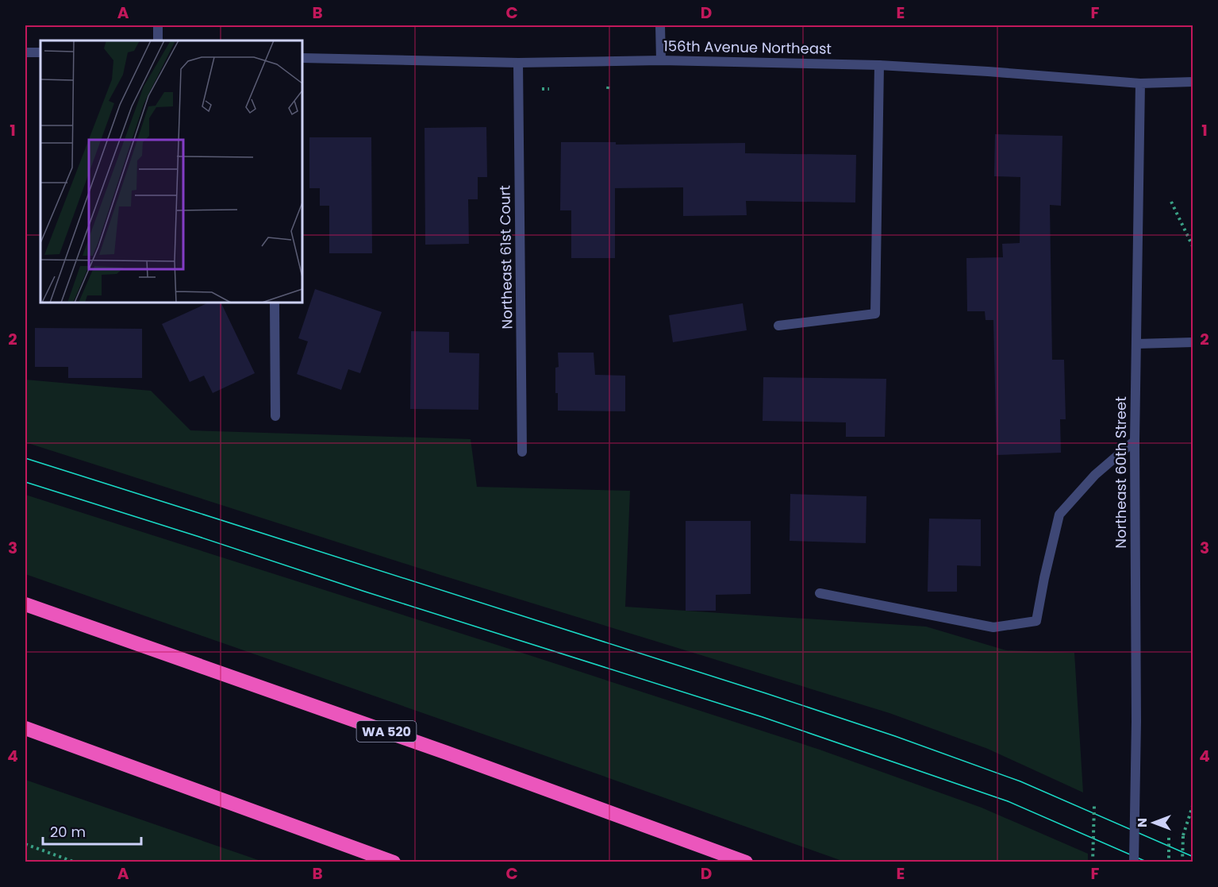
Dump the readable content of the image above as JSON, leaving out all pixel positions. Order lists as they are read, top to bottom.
{
  "streets": {
    "highway": ["WA 520"],
    "street": ["156th Avenue Northeast", "Northeast 61st Court", "Northeast 60th Street"]
  },
  "crossings": [
    ["156th Avenue Northeast", "Northeast 61st Court"],
    ["156th Avenue Northeast", "Northeast 60th Street"]
  ],
  "scale_bar": "20 m",
  "north": "left",
  "grid": {
    "columns": [
      "A",
      "B",
      "C",
      "D",
      "E",
      "F"
    ],
    "rows": [
      "1",
      "2",
      "3",
      "4"
    ]
  }
}
